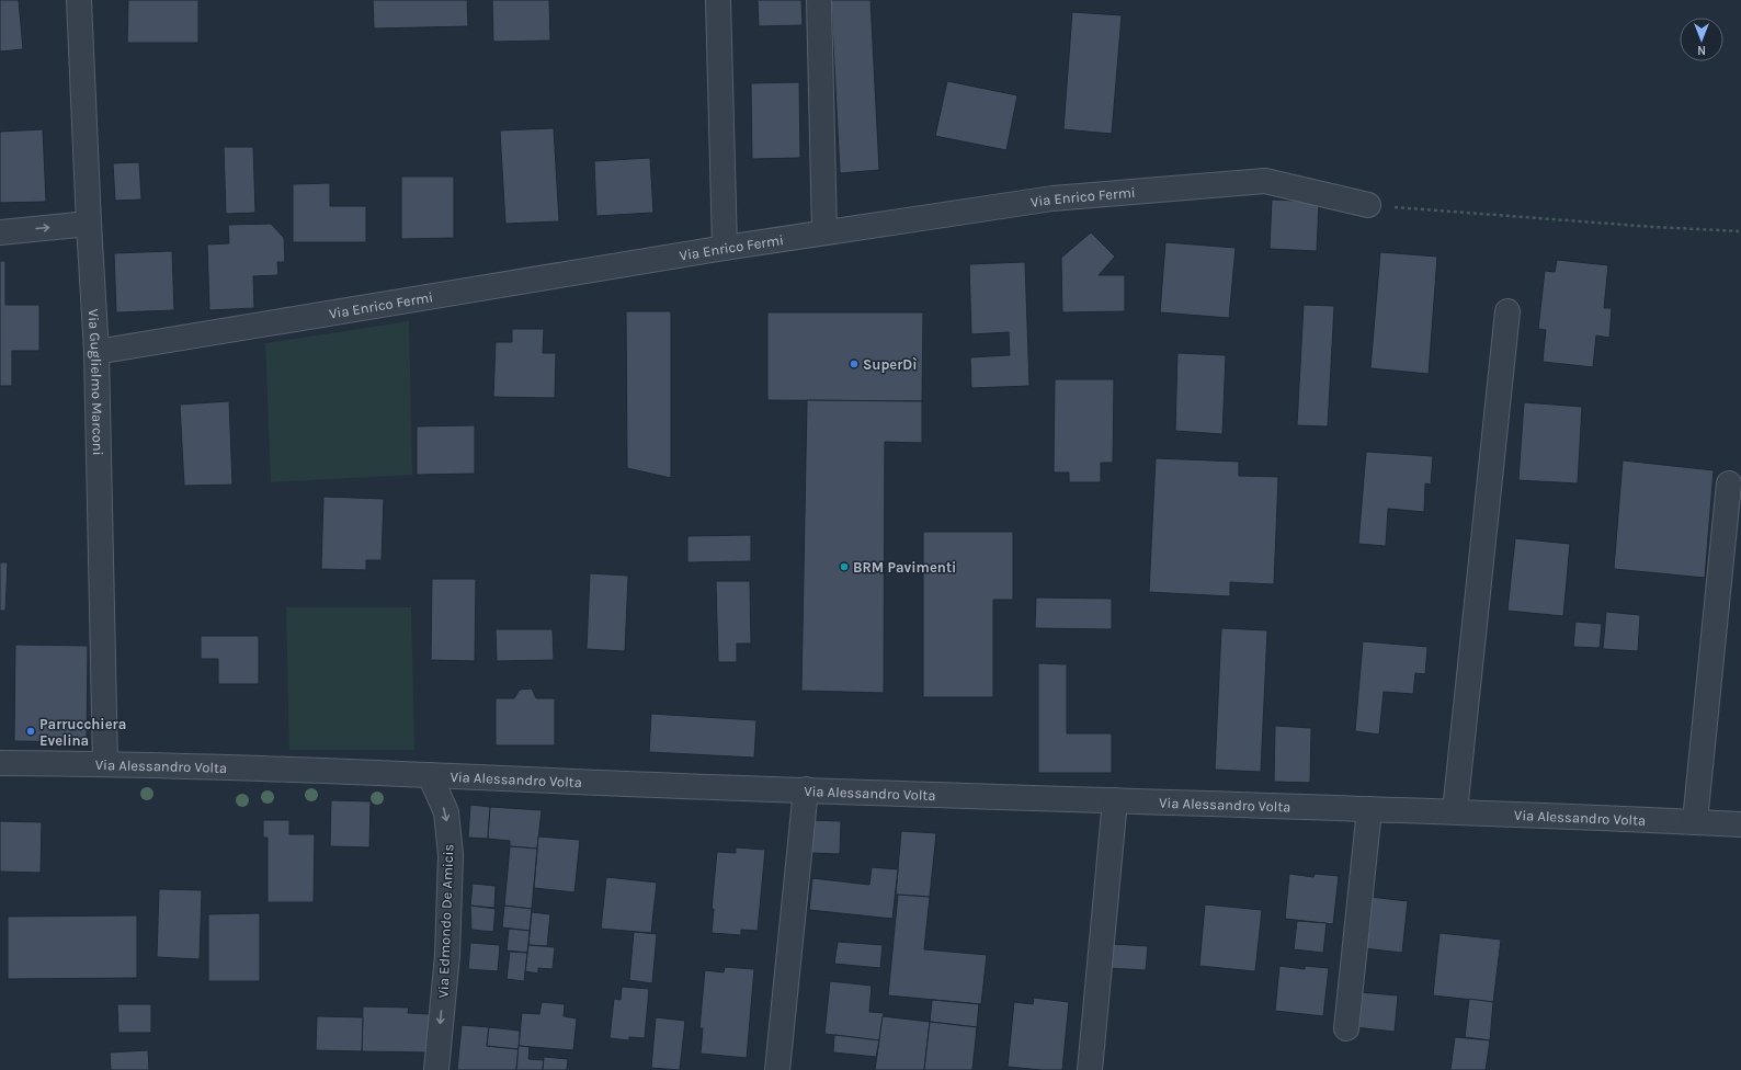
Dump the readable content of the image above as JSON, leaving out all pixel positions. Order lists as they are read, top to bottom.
{
  "streets": {
    "street": [
      "Via Enrico Fermi",
      "Via Guglielmo Marconi",
      "Via Alessandro Volta",
      "Via Edmondo De Amicis"
    ]
  },
  "crossings": [
    ["Via Enrico Fermi", "Via Guglielmo Marconi"],
    ["Via Guglielmo Marconi", "Via Alessandro Volta"],
    ["Via Alessandro Volta", "Via Edmondo De Amicis"]
  ],
  "one_way": ["Via Edmondo De Amicis"],
  "places": ["SuperDì", "BRM Pavimenti", "Parrucchiera Evelina"],
  "north": "bottom"
}
